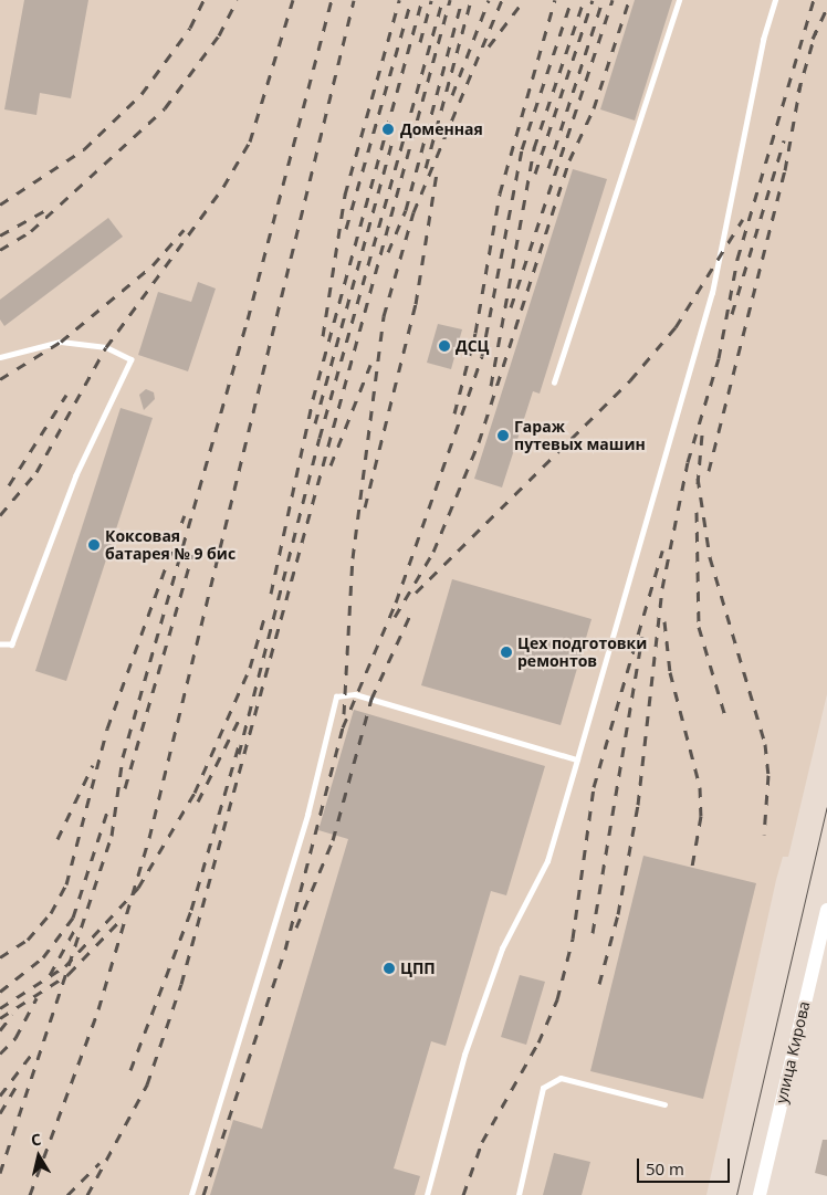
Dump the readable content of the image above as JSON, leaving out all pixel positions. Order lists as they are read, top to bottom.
{
  "streets": {
    "main road": ["улица Кирова"]
  },
  "places": [
    "Доменная",
    "ДСЦ",
    "Гараж путевых машин",
    "Коксовая батарея № 9 бис",
    "Цех подготовки ремонтов",
    "ЦПП"
  ],
  "scale_bar": "50 m",
  "north": "top"
}
